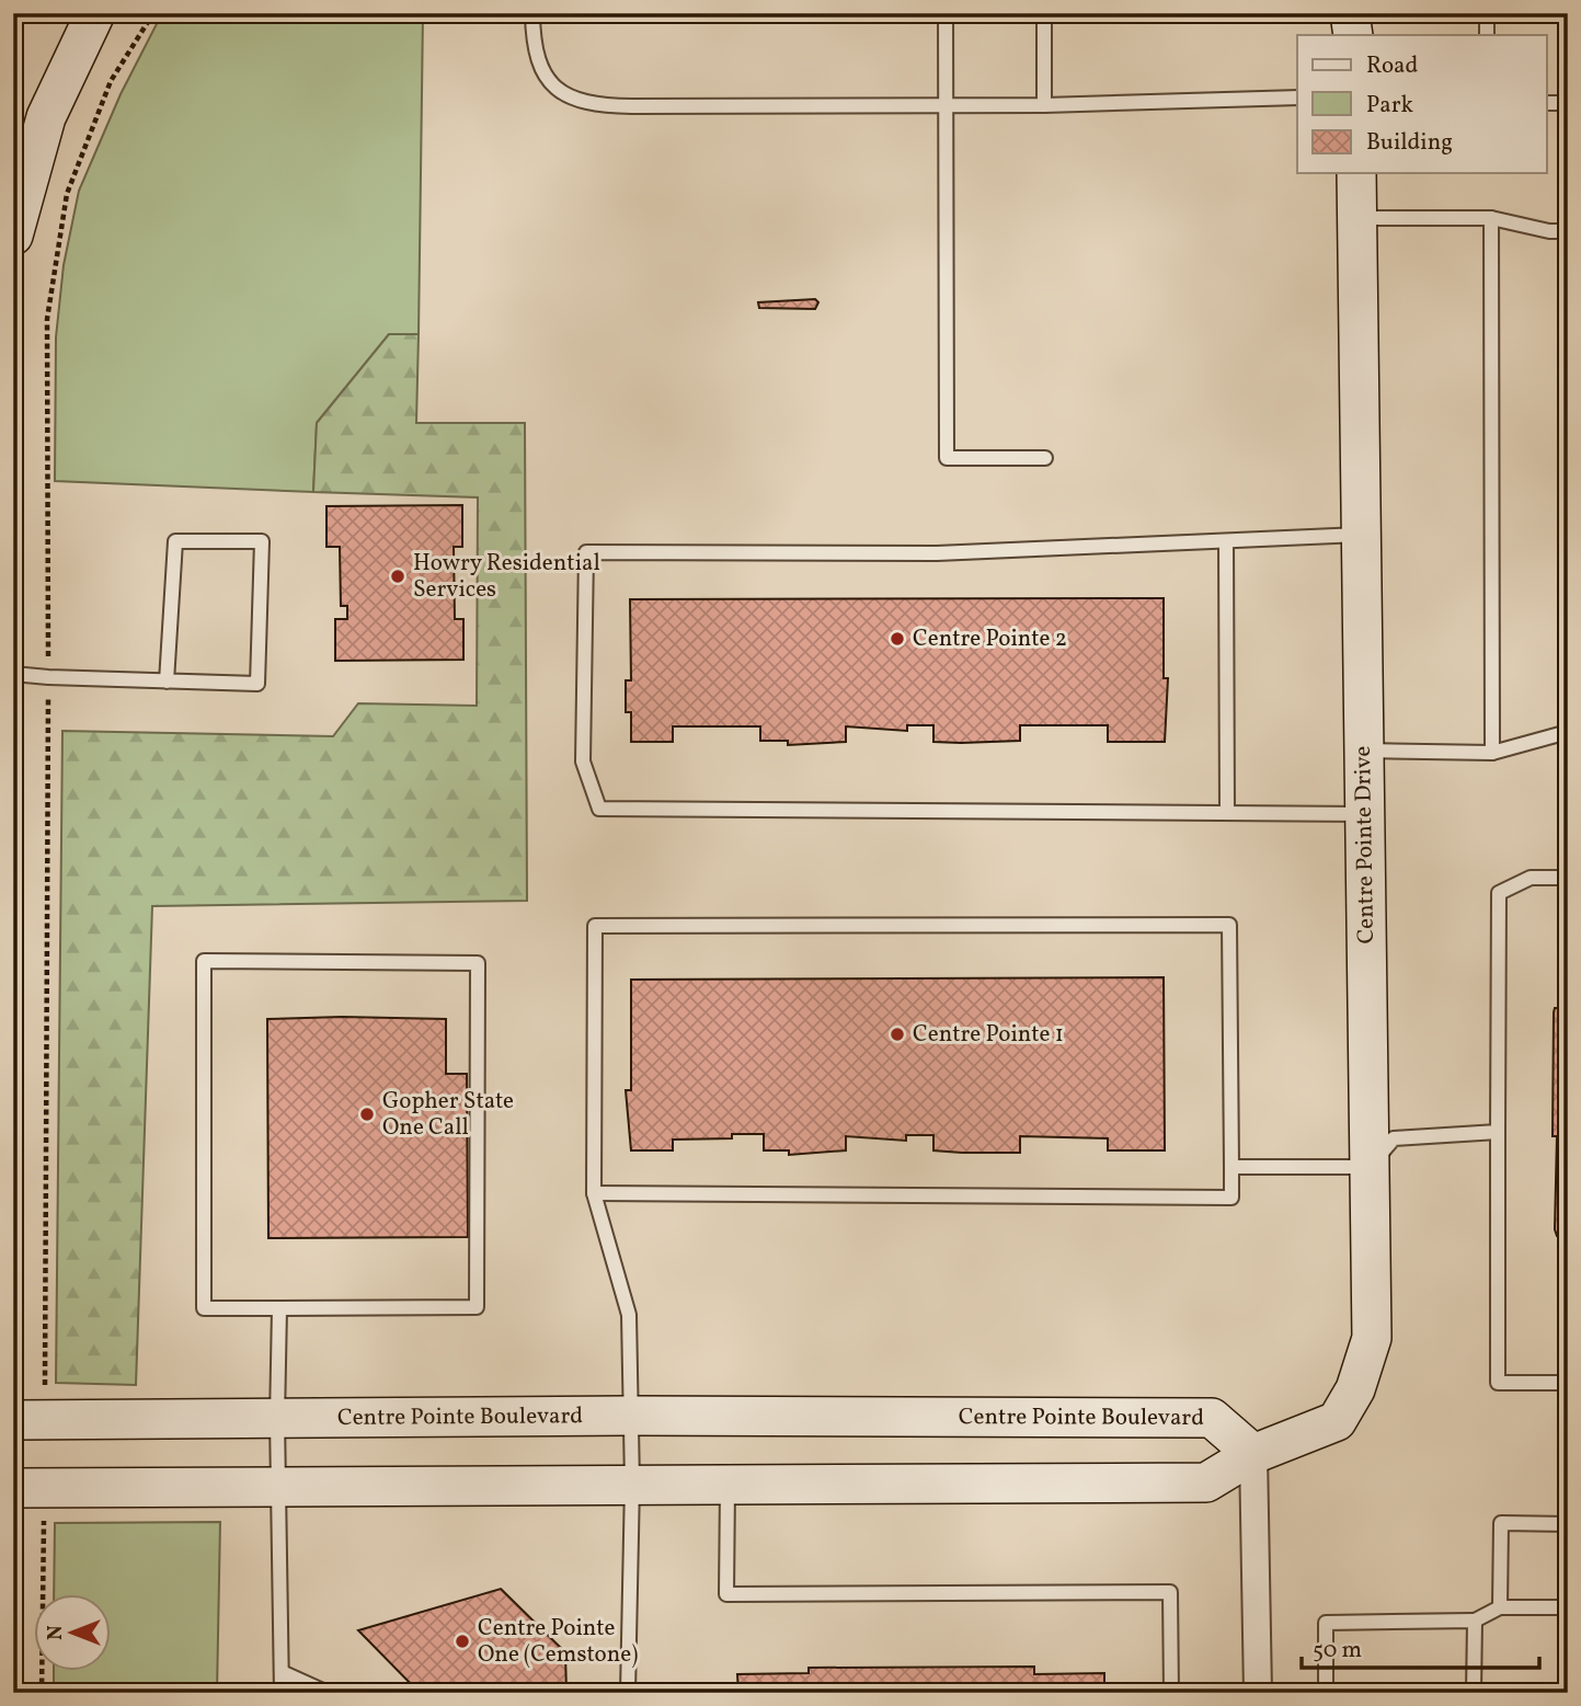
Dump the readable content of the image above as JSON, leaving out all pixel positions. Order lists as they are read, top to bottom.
{
  "streets": {
    "street": ["Centre Pointe Drive", "Centre Pointe Boulevard"]
  },
  "crossings": [
    ["Centre Pointe Drive", "Centre Pointe Boulevard"]
  ],
  "places": [
    "Howry Residential Services",
    "Centre Pointe 2",
    "Centre Pointe 1",
    "Gopher State One Call",
    "Centre Pointe One (Cemstone)"
  ],
  "legend": ["Road", "Park", "Building"],
  "scale_bar": "50 m",
  "north": "left"
}
